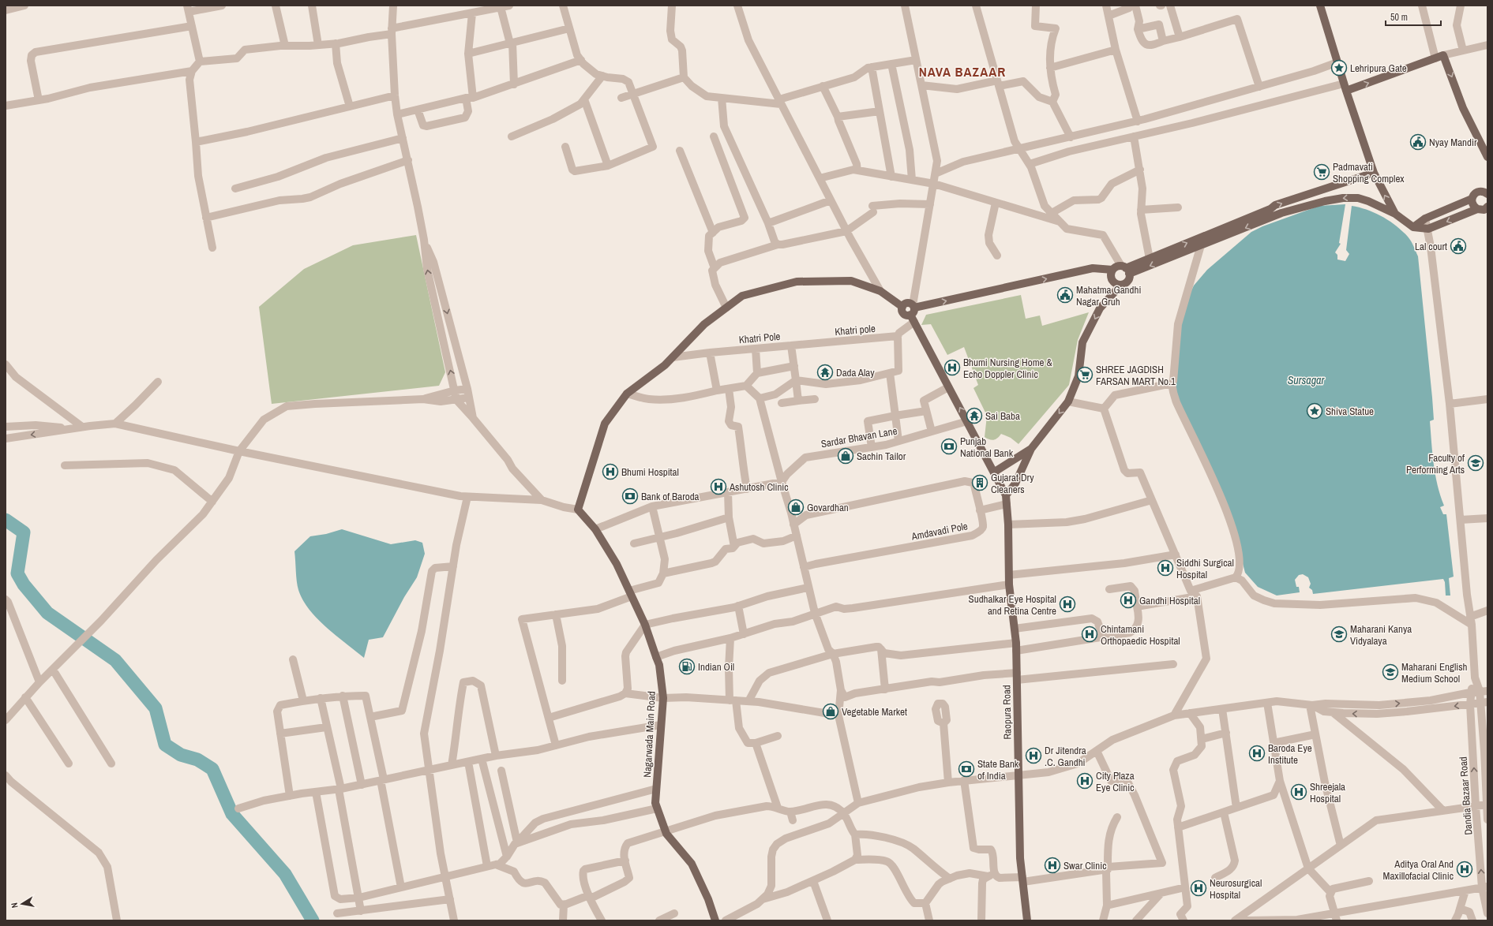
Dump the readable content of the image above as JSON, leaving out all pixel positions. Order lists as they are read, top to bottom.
{
  "streets": {
    "main road": ["Raopura Road", "Nagarwada Main Road"],
    "street": [
      "Khatri pole",
      "Khatri Pole",
      "Sardar Bhavan Lane",
      "Amdavadi Pole",
      "Dandia Bazaar Road"
    ]
  },
  "crossings": [
    ["Khatri pole", "Khatri Pole"],
    ["Sardar Bhavan Lane", "Raopura Road"]
  ],
  "districts": ["NAVA BAZAAR"],
  "water": ["Sursagar"],
  "places": {
    "place": ["Lehripura Gate", "Shiva Statue"],
    "public building": ["Nyay Mandir", "Lal court", "Mahatma Gandhi Nagar Gruh"],
    "supermarket": ["Padmavati Shopping Complex", "SHREE JAGDISH FARSAN MART No.1"],
    "hospital": [
      "Bhumi Nursing Home & Echo Doppler Clinic",
      "Bhumi Hospital",
      "Ashutosh Clinic",
      "Siddhi Surgical Hospital",
      "Gandhi Hospital",
      "Sudhalkar Eye Hospital and Retina Centre",
      "Chintamani Orthopaedic Hospital",
      "Baroda Eye Institute",
      "Dr Jitendra .C. Gandhi",
      "City Plaza Eye Clinic",
      "Shreejala Hospital",
      "Swar Clinic",
      "Aditya Oral And Maxillofacial Clinic",
      "Neurosurgical Hospital"
    ],
    "temple": ["Dada Alay", "Sai Baba"],
    "bank": ["Punjab National Bank", "Bank of Baroda", "State Bank of India"],
    "shop": ["Sachin Tailor", "Govardhan", "Vegetable Market"],
    "school or university": ["Faculty of Performing Arts", "Maharani Kanya Vidyalaya", "Maharani English Medium School"],
    "building": ["Gujarat Dry Cleaners"],
    "fuel station": ["Indian Oil"]
  },
  "scale_bar": "50 m",
  "north": "left"
}
